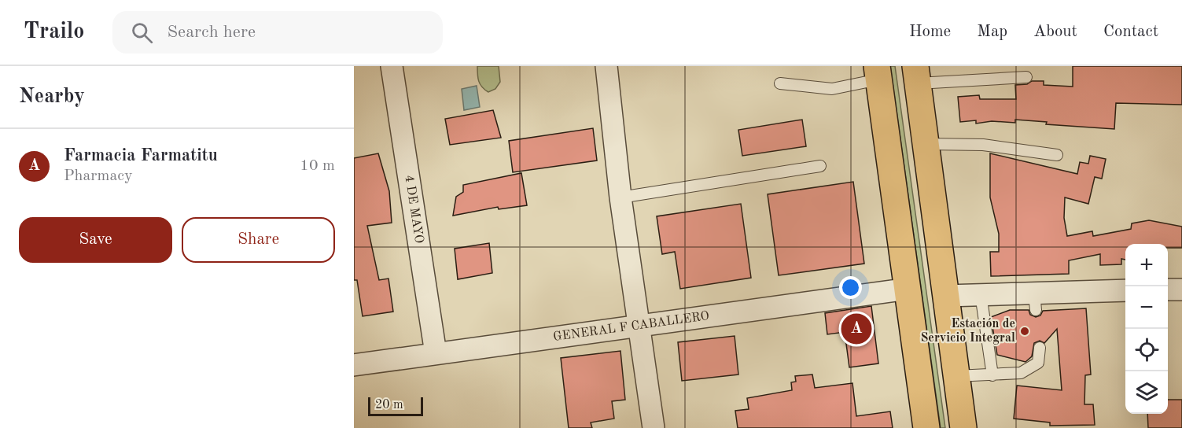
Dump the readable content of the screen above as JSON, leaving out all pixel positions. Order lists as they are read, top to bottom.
{
  "streets": {
    "street": ["4 DE MAYO", "GENERAL F CABALLERO"]
  },
  "crossings": [
    ["4 DE MAYO", "GENERAL F CABALLERO"]
  ],
  "places": ["Estación de Servicio Integral"],
  "scale_bar": "20 m",
  "page": {
    "header": "Trailo",
    "search": "Search here",
    "nav": [
      "Home",
      "Map",
      "About",
      "Contact"
    ],
    "heading": "Nearby",
    "list": [
      {
        "mark": "A",
        "name": "Farmacia Farmatitu",
        "note": "Pharmacy",
        "value": "10 m"
      }
    ],
    "buttons": ["Save", "Share"],
    "map_buttons": ["+", "−"],
    "pins": "A",
    "scale": "20 m"
  }
}
